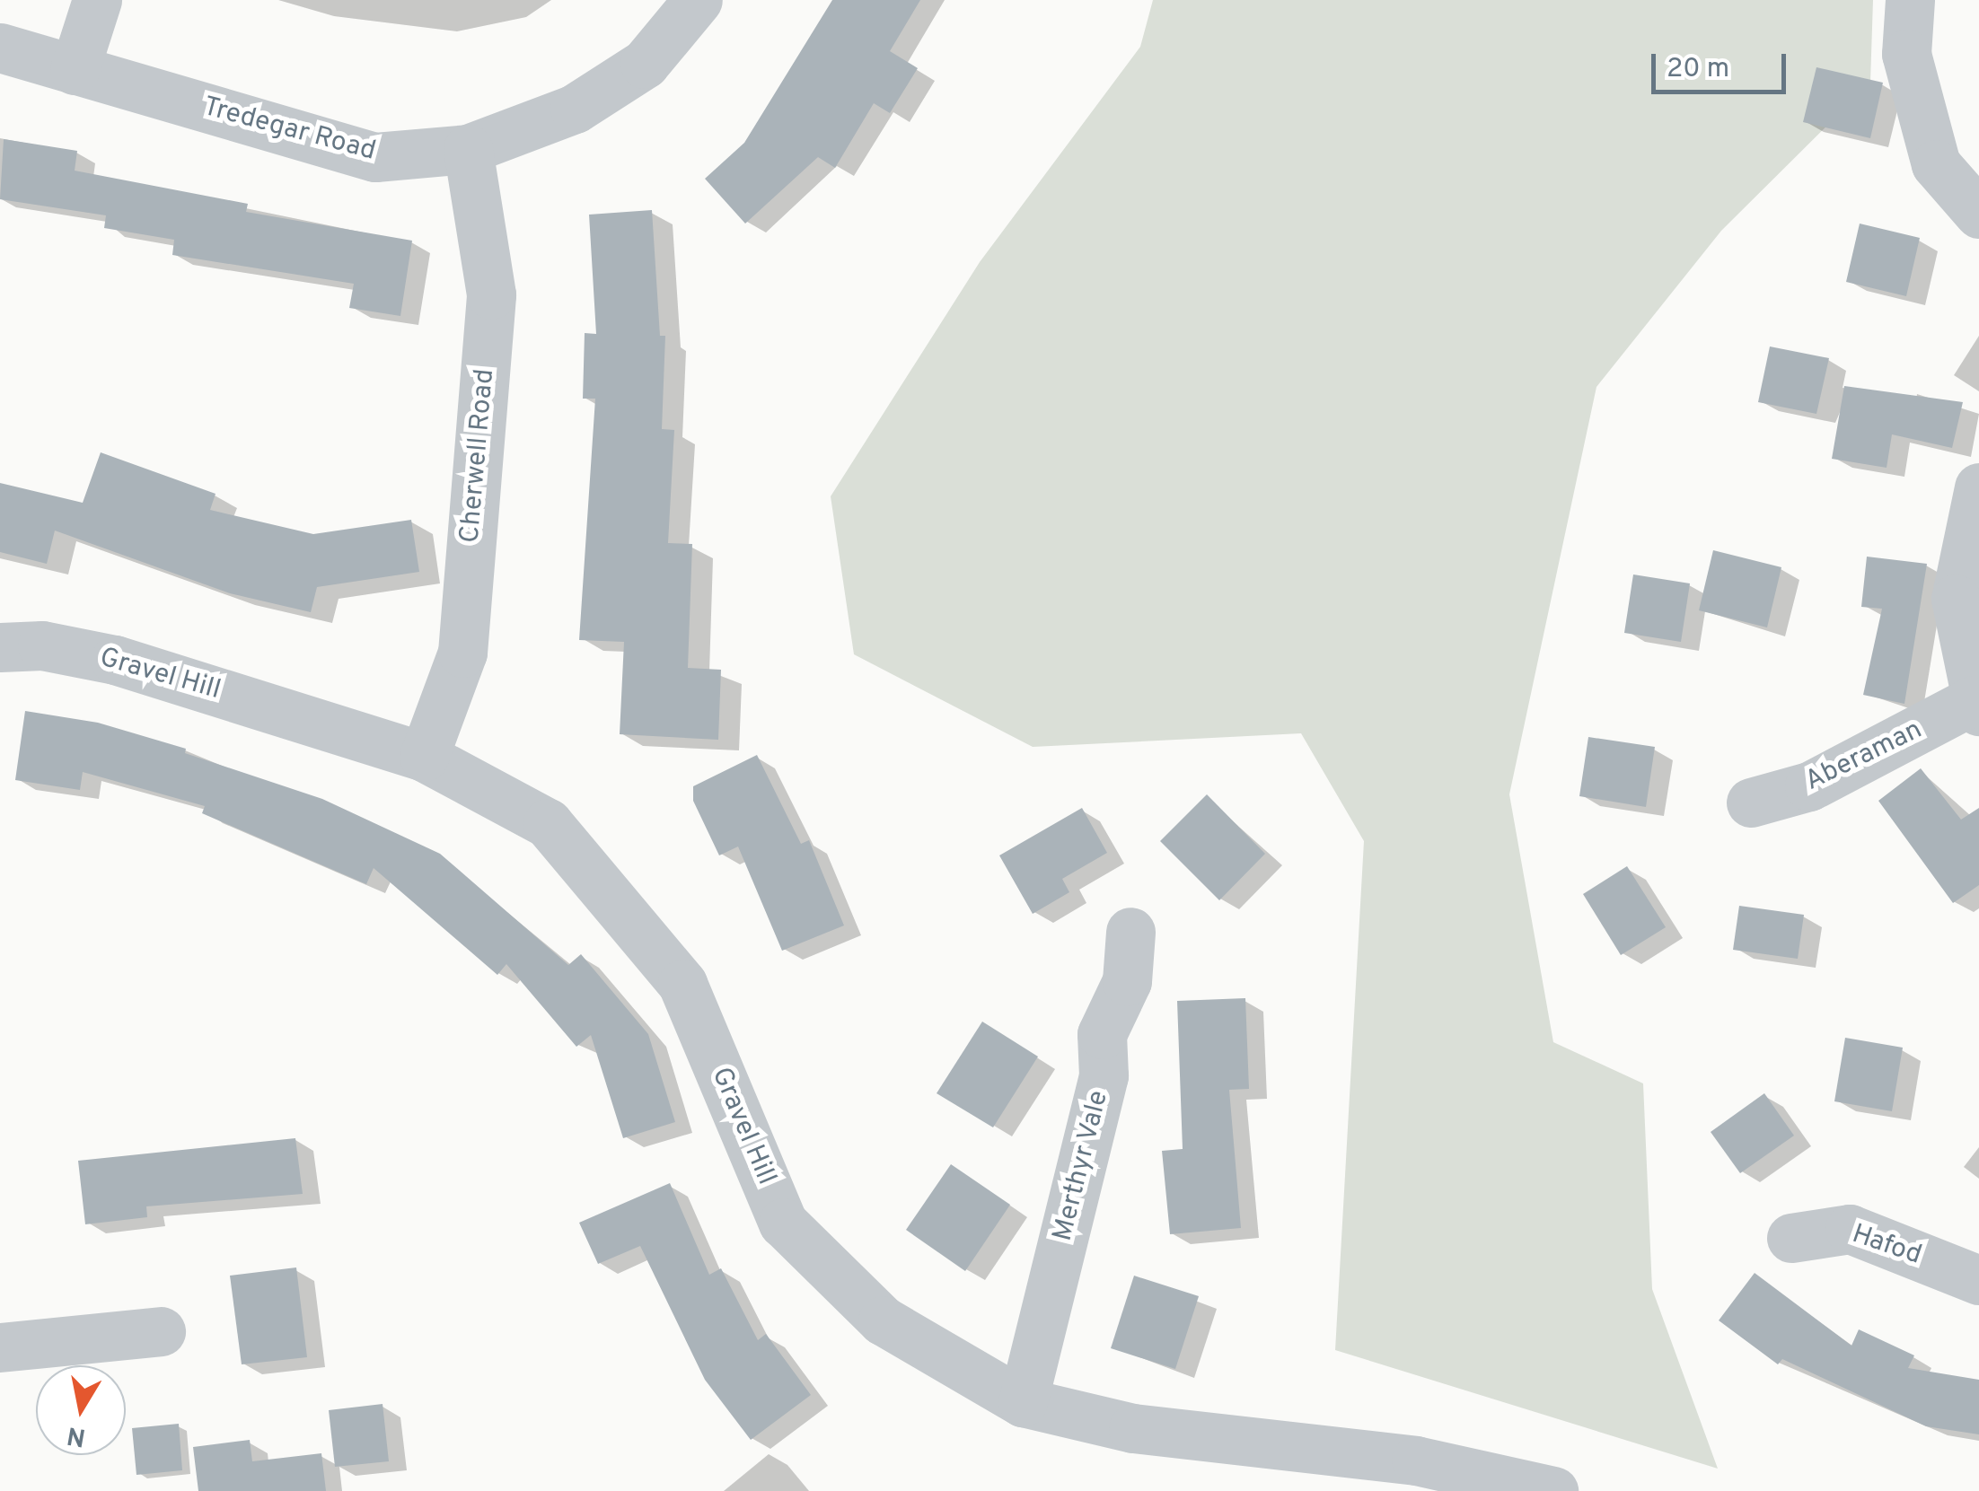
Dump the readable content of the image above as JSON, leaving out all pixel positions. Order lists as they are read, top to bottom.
{
  "streets": {
    "street": [
      "Tredegar Road",
      "Cherwell Road",
      "Gravel Hill",
      "Aberaman",
      "Merthyr Vale",
      "Hafod"
    ]
  },
  "crossings": [
    ["Tredegar Road", "Cherwell Road"],
    ["Cherwell Road", "Gravel Hill"],
    ["Gravel Hill", "Merthyr Vale"]
  ],
  "scale_bar": "20 m",
  "north": "bottom"
}
